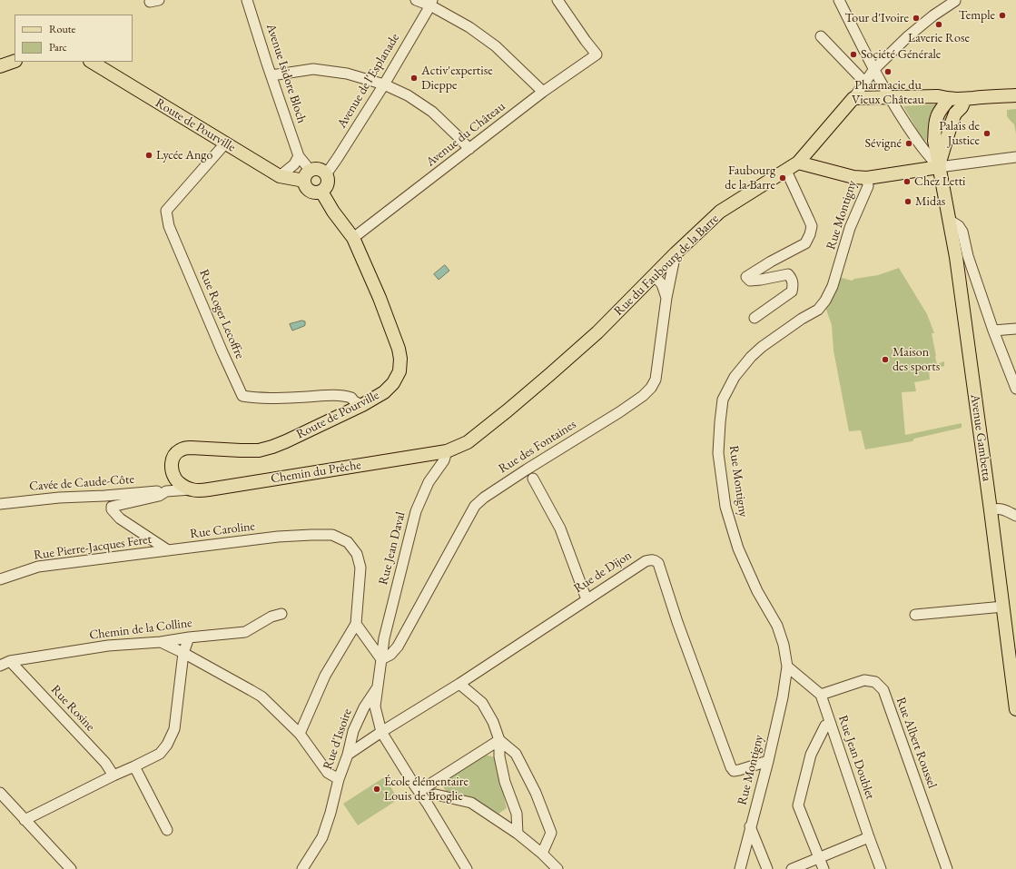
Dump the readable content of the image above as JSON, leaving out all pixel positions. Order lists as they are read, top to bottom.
{
  "streets": {
    "main road": [
      "Route de Pourville",
      "Rue du Faubourg de la Barre",
      "Avenue Gambetta",
      "Chemin du Prêche"
    ],
    "street": [
      "Avenue Isidore Bloch",
      "Avenue de l'Esplanade",
      "Avenue du Château",
      "Rue Montigny",
      "Rue Roger Lecoffre",
      "Rue des Fontaines",
      "Cavée de Caude-Côte",
      "Rue Caroline",
      "Rue Pierre-Jacques Feret",
      "Rue Jean Daval",
      "Rue de Dijon",
      "Chemin de la Colline",
      "Rue Rosine",
      "Rue d'Issoire",
      "Rue Albert Roussel",
      "Rue Jean Doublet"
    ]
  },
  "crossings": [
    ["Avenue Isidore Bloch", "Avenue de l'Esplanade"],
    ["Avenue Isidore Bloch", "Route de Pourville"],
    ["Avenue de l'Esplanade", "Route de Pourville"],
    ["Route de Pourville", "Avenue du Château"],
    ["Route de Pourville", "Rue Roger Lecoffre"],
    ["Route de Pourville", "Chemin du Prêche"],
    ["Rue Montigny", "Rue de Dijon"],
    ["Rue du Faubourg de la Barre", "Rue des Fontaines"],
    ["Rue du Faubourg de la Barre", "Chemin du Prêche"],
    ["Rue du Faubourg de la Barre", "Rue Jean Daval"],
    ["Rue des Fontaines", "Rue Jean Daval"],
    ["Rue des Fontaines", "Rue d'Issoire"],
    ["Chemin du Prêche", "Rue Jean Daval"],
    ["Rue Caroline", "Rue Pierre-Jacques Feret"],
    ["Rue Jean Daval", "Rue d'Issoire"],
    ["Rue de Dijon", "Rue d'Issoire"],
    ["Chemin de la Colline", "Rue Rosine"],
    ["Rue Albert Roussel", "Rue Jean Doublet"]
  ],
  "places": [
    "Temple",
    "Tour d'Ivoire",
    "Laverie Rose",
    "Société Générale",
    "Pharmacie du Vieux Château",
    "Activ'expertise Dieppe",
    "Palais de Justice",
    "Sévigné",
    "Lycée Ango",
    "Faubourg de la Barre",
    "Chez Letti",
    "Midas",
    "Maison des sports",
    "École élémentaire Louis de Broglie"
  ],
  "legend": ["Route", "Parc"]
}
